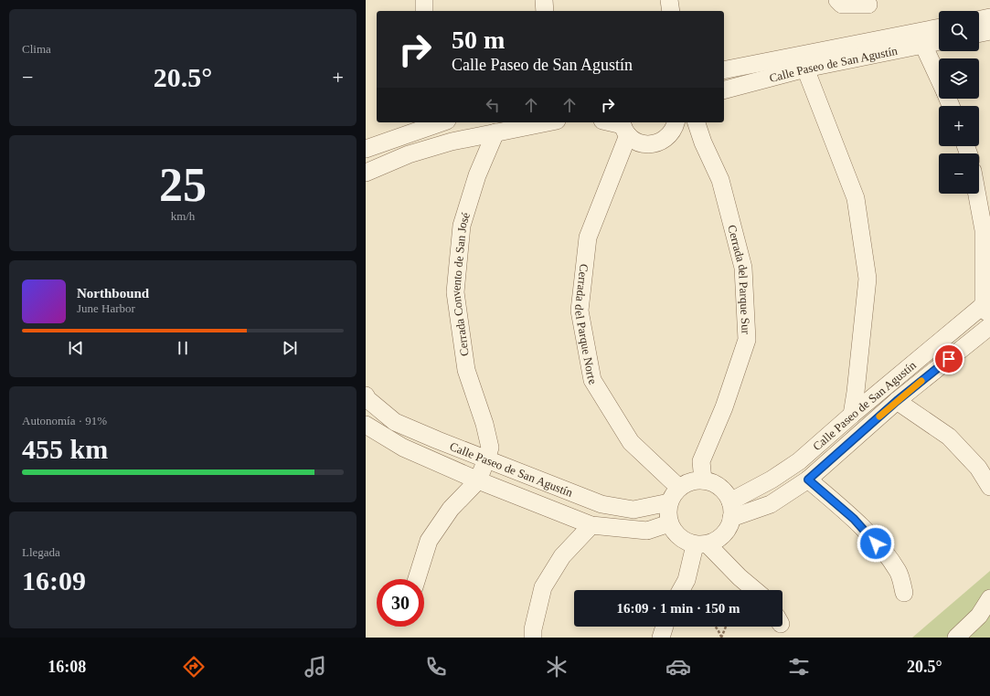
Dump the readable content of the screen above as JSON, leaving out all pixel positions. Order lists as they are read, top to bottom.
{
  "streets": {
    "street": [
      "Calle Paseo de San Agustín",
      "Cerrada del Parque Sur",
      "Cerrada Convento de San José",
      "Cerrada del Parque Norte"
    ]
  },
  "crossings": [
    ["Calle Paseo de San Agustín", "Cerrada del Parque Sur"],
    ["Calle Paseo de San Agustín", "Cerrada Convento de San José"],
    ["Calle Paseo de San Agustín", "Cerrada del Parque Norte"],
    ["Cerrada del Parque Sur", "Cerrada del Parque Norte"]
  ],
  "page": {
    "tile": [
      "Clima",
      ["25", "km/h"],
      ["Autonomía · 91%", "455 km"],
      ["Llegada", "16:09"]
    ],
    "map_buttons": ["+", "−"],
    "turn": ["50 m", "Calle Paseo de San Agustín"],
    "heat": ["−", "20.5°", "+"],
    "song": ["Northbound", "June Harbor"],
    "limit": "30",
    "trip": "16:09 · 1 min · 150 m",
    "tabs": ["16:08", "20.5°"]
  }
}
